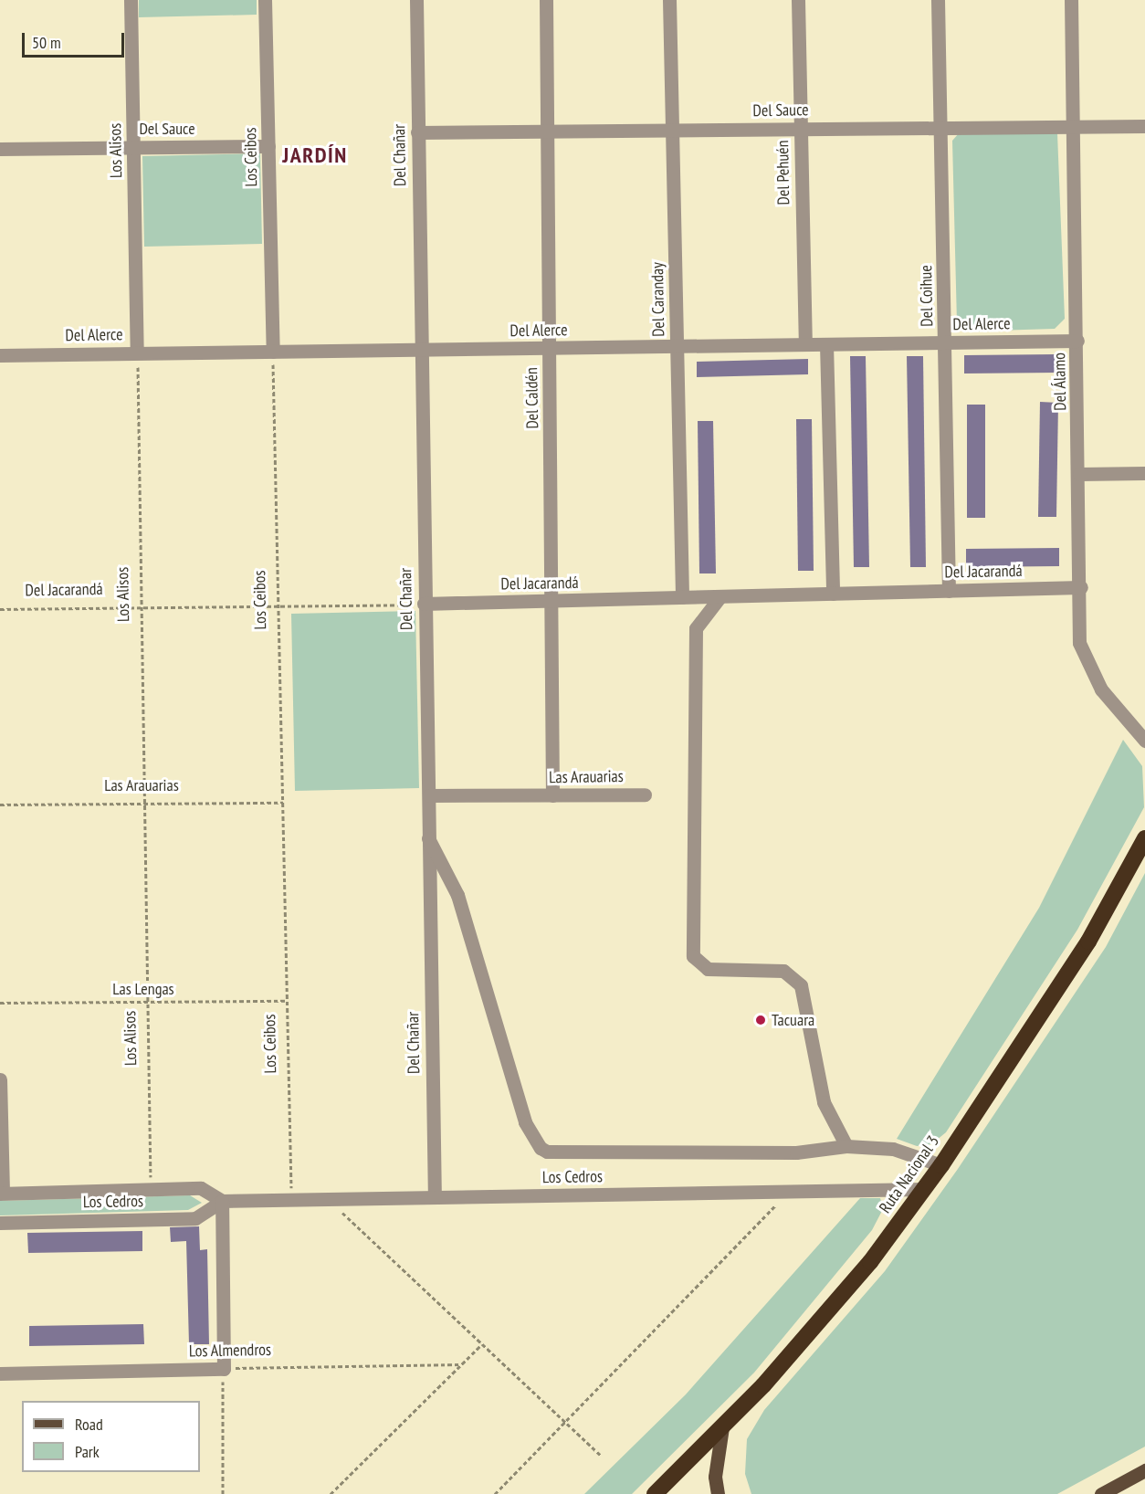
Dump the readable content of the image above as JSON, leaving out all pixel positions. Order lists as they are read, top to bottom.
{
  "streets": {
    "highway": ["Ruta Nacional 3"],
    "street": [
      "Del Sauce",
      "Los Alisos",
      "Del Chañar",
      "Los Ceibos",
      "Del Pehuén",
      "Del Coihue",
      "Del Caranday",
      "Del Alerce",
      "Del Álamo",
      "Del Caldén",
      "Del Jacarandá",
      "Las Arauarias",
      "Los Cedros",
      "Los Almendros"
    ],
    "path": ["Las Lengas"]
  },
  "crossings": [
    ["Del Sauce", "Los Alisos"],
    ["Del Sauce", "Del Chañar"],
    ["Del Sauce", "Los Ceibos"],
    ["Del Sauce", "Del Pehuén"],
    ["Del Sauce", "Del Coihue"],
    ["Del Sauce", "Del Caranday"],
    ["Del Sauce", "Del Álamo"],
    ["Del Sauce", "Del Caldén"],
    ["Los Alisos", "Del Alerce"],
    ["Los Alisos", "Del Jacarandá"],
    ["Los Alisos", "Las Arauarias"],
    ["Los Alisos", "Las Lengas"],
    ["Los Alisos", "Los Cedros"],
    ["Del Chañar", "Del Alerce"],
    ["Del Chañar", "Del Jacarandá"],
    ["Del Chañar", "Las Arauarias"],
    ["Del Chañar", "Los Cedros"],
    ["Los Ceibos", "Del Alerce"],
    ["Los Ceibos", "Del Jacarandá"],
    ["Los Ceibos", "Las Arauarias"],
    ["Los Ceibos", "Las Lengas"],
    ["Los Ceibos", "Los Cedros"],
    ["Del Pehuén", "Del Alerce"],
    ["Del Coihue", "Del Alerce"],
    ["Del Coihue", "Del Jacarandá"],
    ["Del Caranday", "Del Alerce"],
    ["Del Caranday", "Del Jacarandá"],
    ["Del Alerce", "Del Álamo"],
    ["Del Alerce", "Del Caldén"],
    ["Del Álamo", "Del Jacarandá"],
    ["Del Caldén", "Del Jacarandá"],
    ["Del Caldén", "Las Arauarias"],
    ["Ruta Nacional 3", "Los Cedros"]
  ],
  "districts": ["JARDÍN"],
  "places": ["Tacuara"],
  "legend": ["Road", "Park"],
  "scale_bar": "50 m"
}
